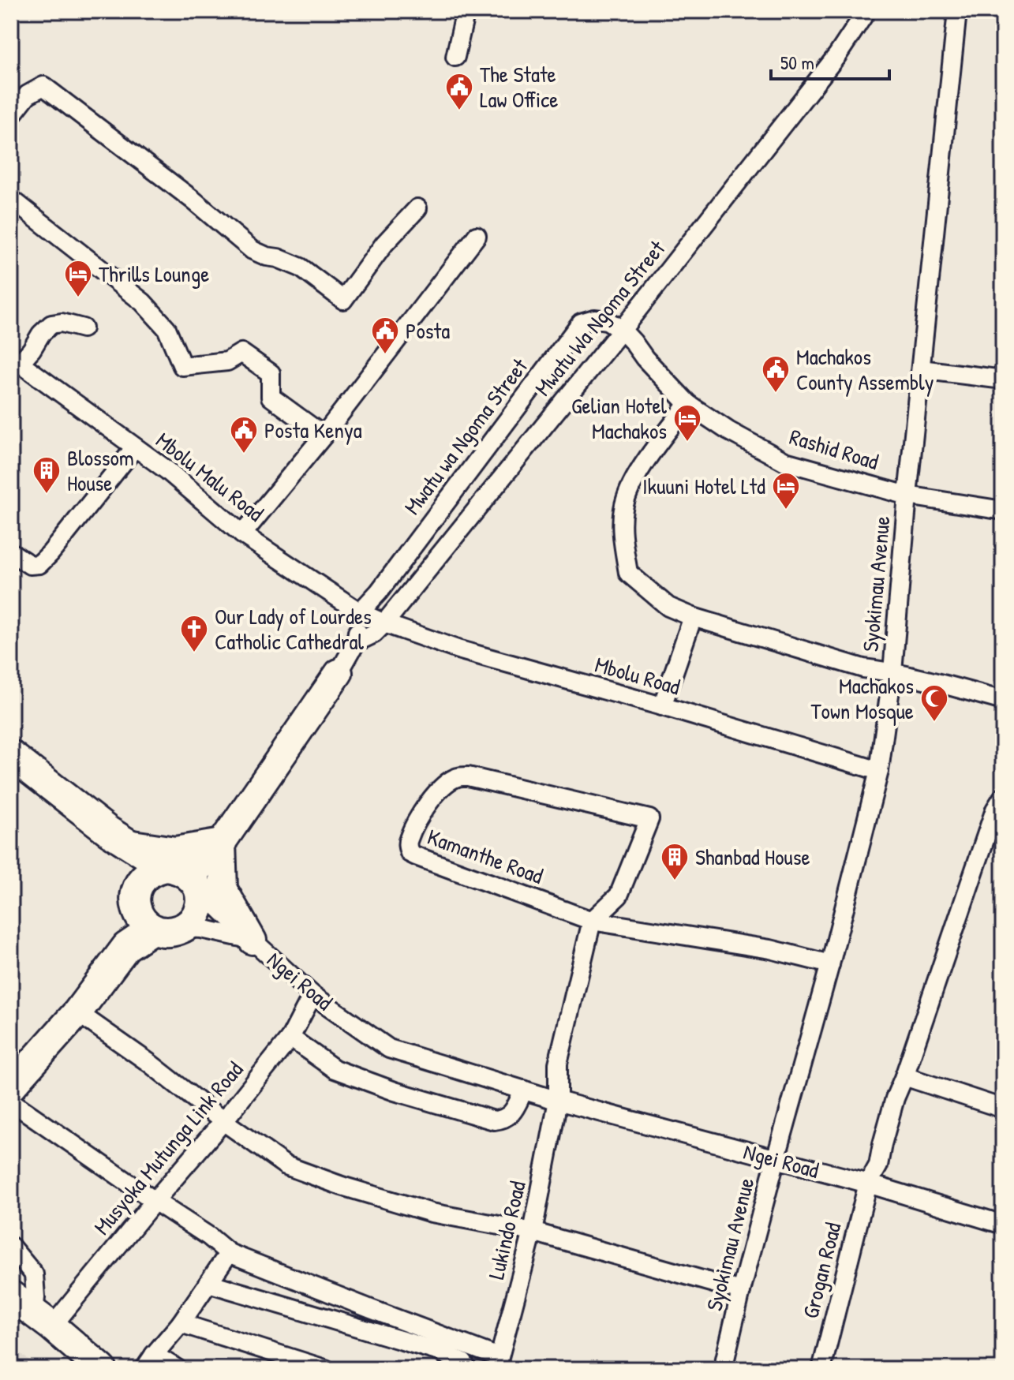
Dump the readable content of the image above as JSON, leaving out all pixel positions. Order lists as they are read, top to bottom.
{
  "streets": {
    "street": [
      "Mwatu Wa Ngoma Street",
      "Mwatu wa Ngoma Street",
      "Rashid Road",
      "Mbolu Malu Road",
      "Syokimau Avenue",
      "Mbolu Road",
      "Kamanthe Road",
      "Ngei Road",
      "Musyoka Mutunga Link Road",
      "Lukindo Road",
      "Grogan Road"
    ]
  },
  "crossings": [
    ["Mwatu Wa Ngoma Street", "Mwatu wa Ngoma Street"],
    ["Mwatu Wa Ngoma Street", "Rashid Road"],
    ["Mwatu Wa Ngoma Street", "Mbolu Malu Road"],
    ["Mwatu Wa Ngoma Street", "Mbolu Road"],
    ["Mwatu wa Ngoma Street", "Rashid Road"],
    ["Mwatu wa Ngoma Street", "Mbolu Malu Road"],
    ["Rashid Road", "Syokimau Avenue"],
    ["Mbolu Malu Road", "Mbolu Road"],
    ["Syokimau Avenue", "Mbolu Road"],
    ["Syokimau Avenue", "Kamanthe Road"],
    ["Syokimau Avenue", "Ngei Road"],
    ["Ngei Road", "Musyoka Mutunga Link Road"],
    ["Ngei Road", "Lukindo Road"],
    ["Ngei Road", "Grogan Road"]
  ],
  "places": {
    "public building": [
      "The State Law Office",
      "Posta",
      "Machakos County Assembly",
      "Posta Kenya"
    ],
    "hotel": ["Thrills Lounge", "Gelian Hotel Machakos", "Ikuuni Hotel Ltd"],
    "building": ["Blossom House", "Shanbad House"],
    "church": ["Our Lady of Lourdes Catholic Cathedral"],
    "mosque": ["Machakos Town Mosque"]
  },
  "scale_bar": "50 m"
}
